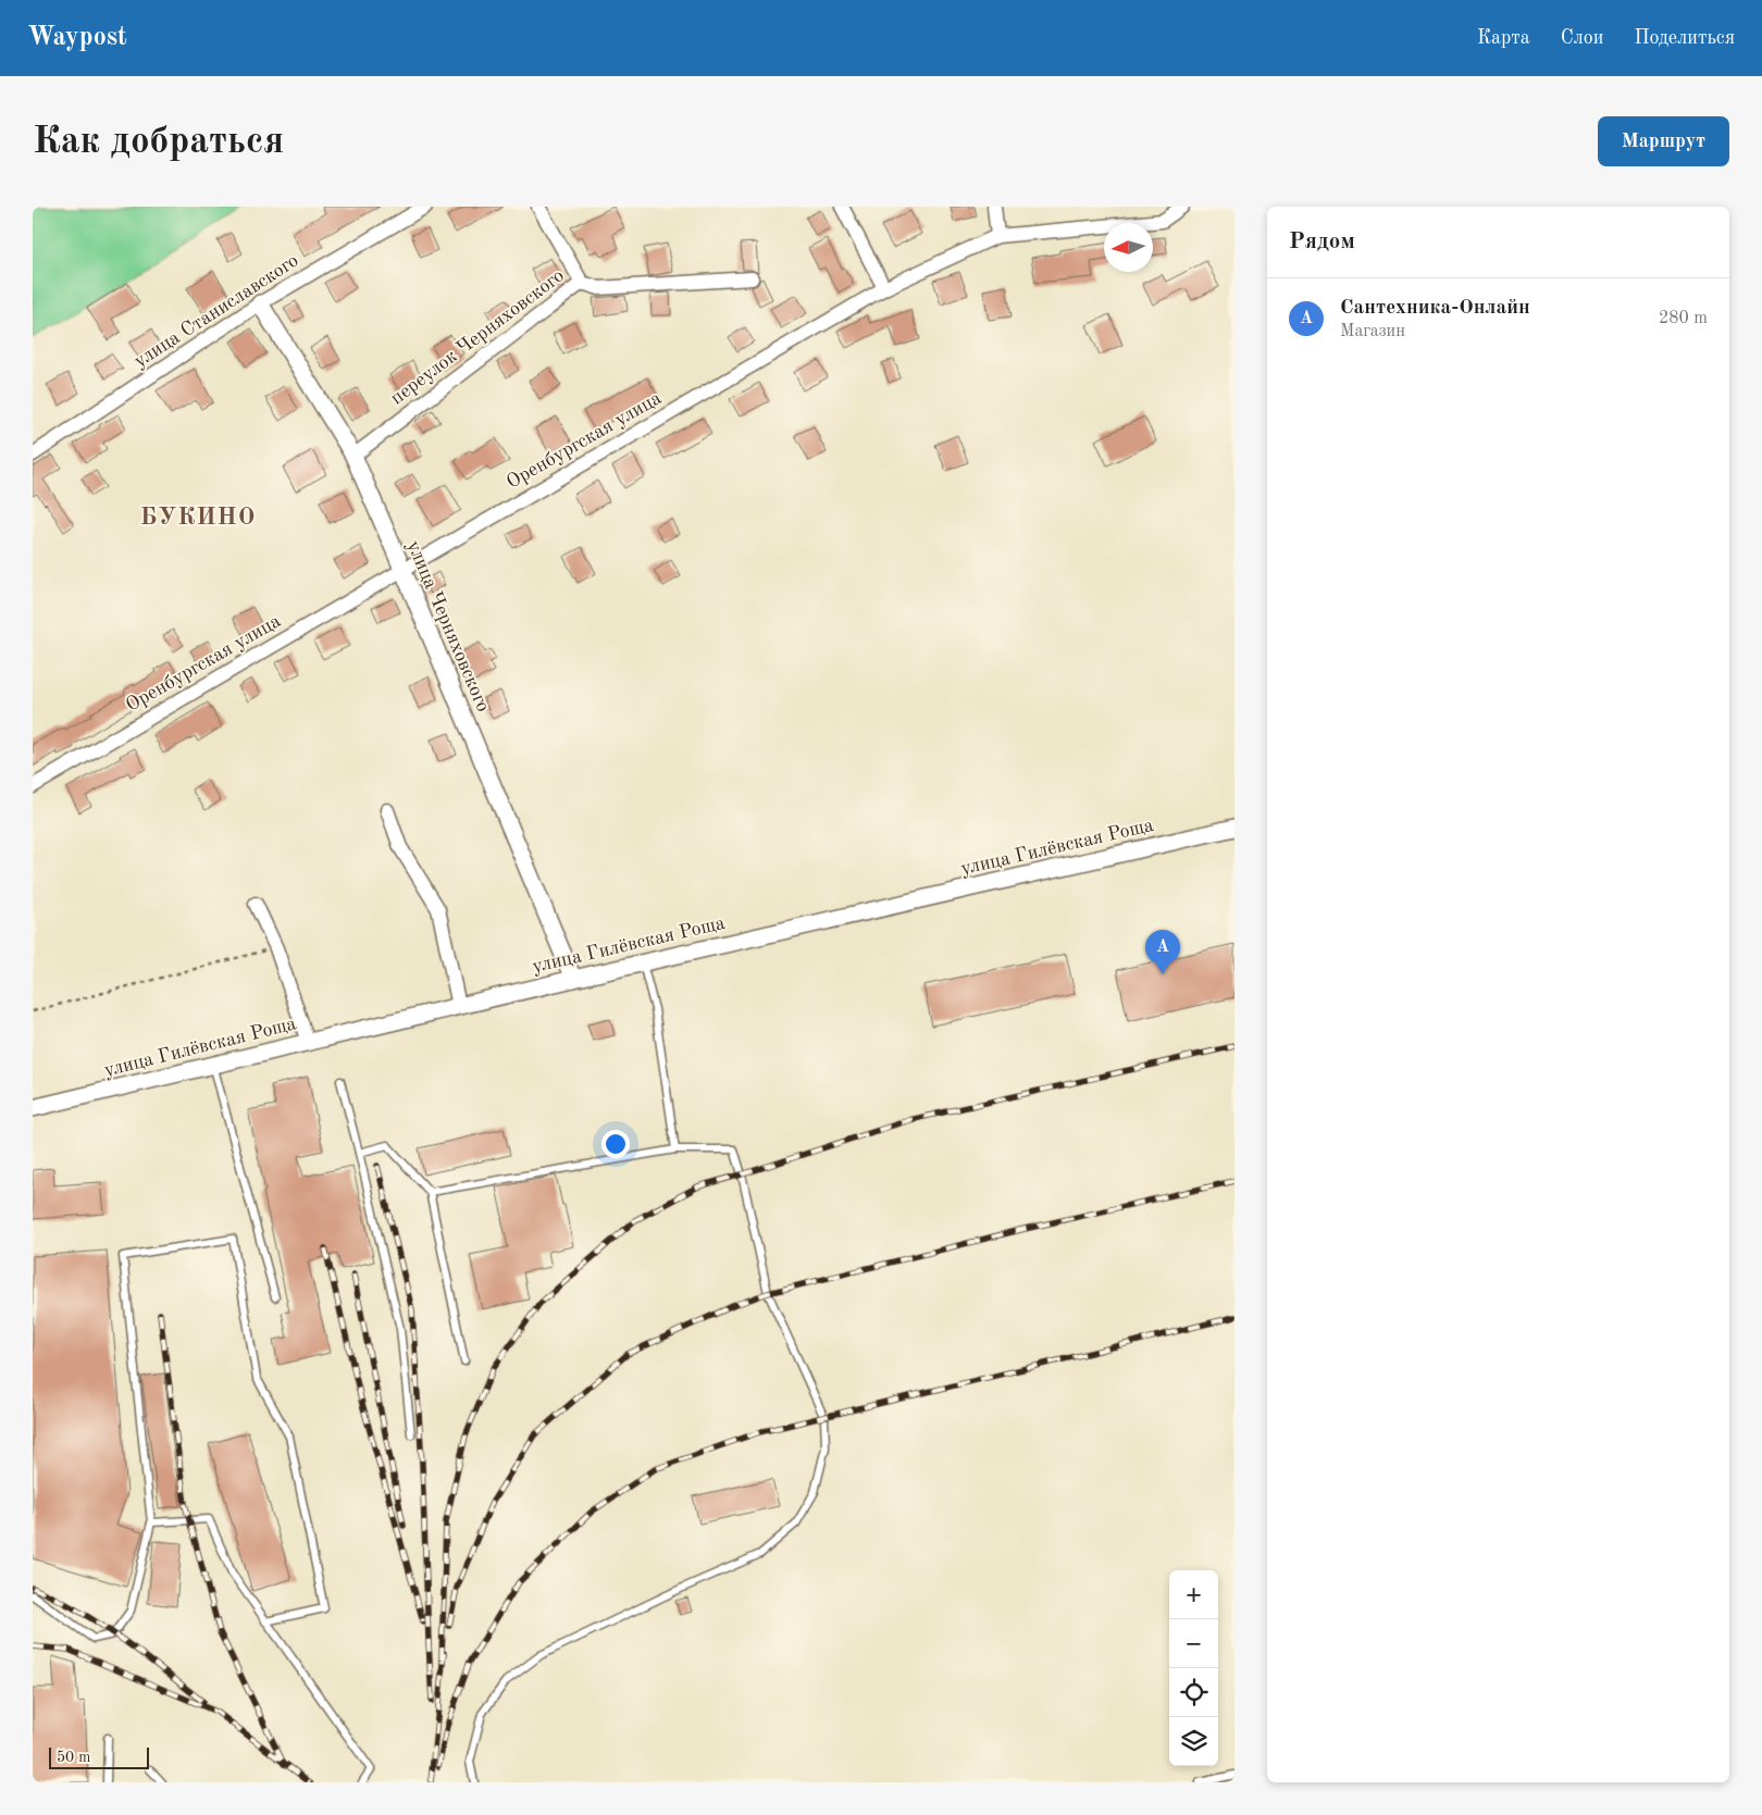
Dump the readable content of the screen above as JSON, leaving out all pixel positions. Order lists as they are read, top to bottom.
{
  "streets": {
    "street": [
      "улица Станиславского",
      "переулок Черняховского",
      "Оренбургская улица",
      "улица Черняховского",
      "улица Гилёвская Роща"
    ]
  },
  "crossings": [
    ["улица Станиславского", "улица Черняховского"],
    ["переулок Черняховского", "улица Черняховского"],
    ["Оренбургская улица", "улица Черняховского"],
    ["улица Черняховского", "улица Гилёвская Роща"]
  ],
  "districts": ["БУКИНО"],
  "scale_bar": "50 m",
  "north": "left",
  "page": {
    "header": "Waypost",
    "nav": ["Карта", "Слои", "Поделиться"],
    "buttons": "Маршрут",
    "title": "Как добраться",
    "heading": "Рядом",
    "list": [
      {
        "mark": "A",
        "name": "Сантехника-Онлайн",
        "note": "Магазин",
        "value": "280 m"
      }
    ],
    "pins": "A",
    "map_buttons": ["+", "−"],
    "scale": "50 m"
  }
}
